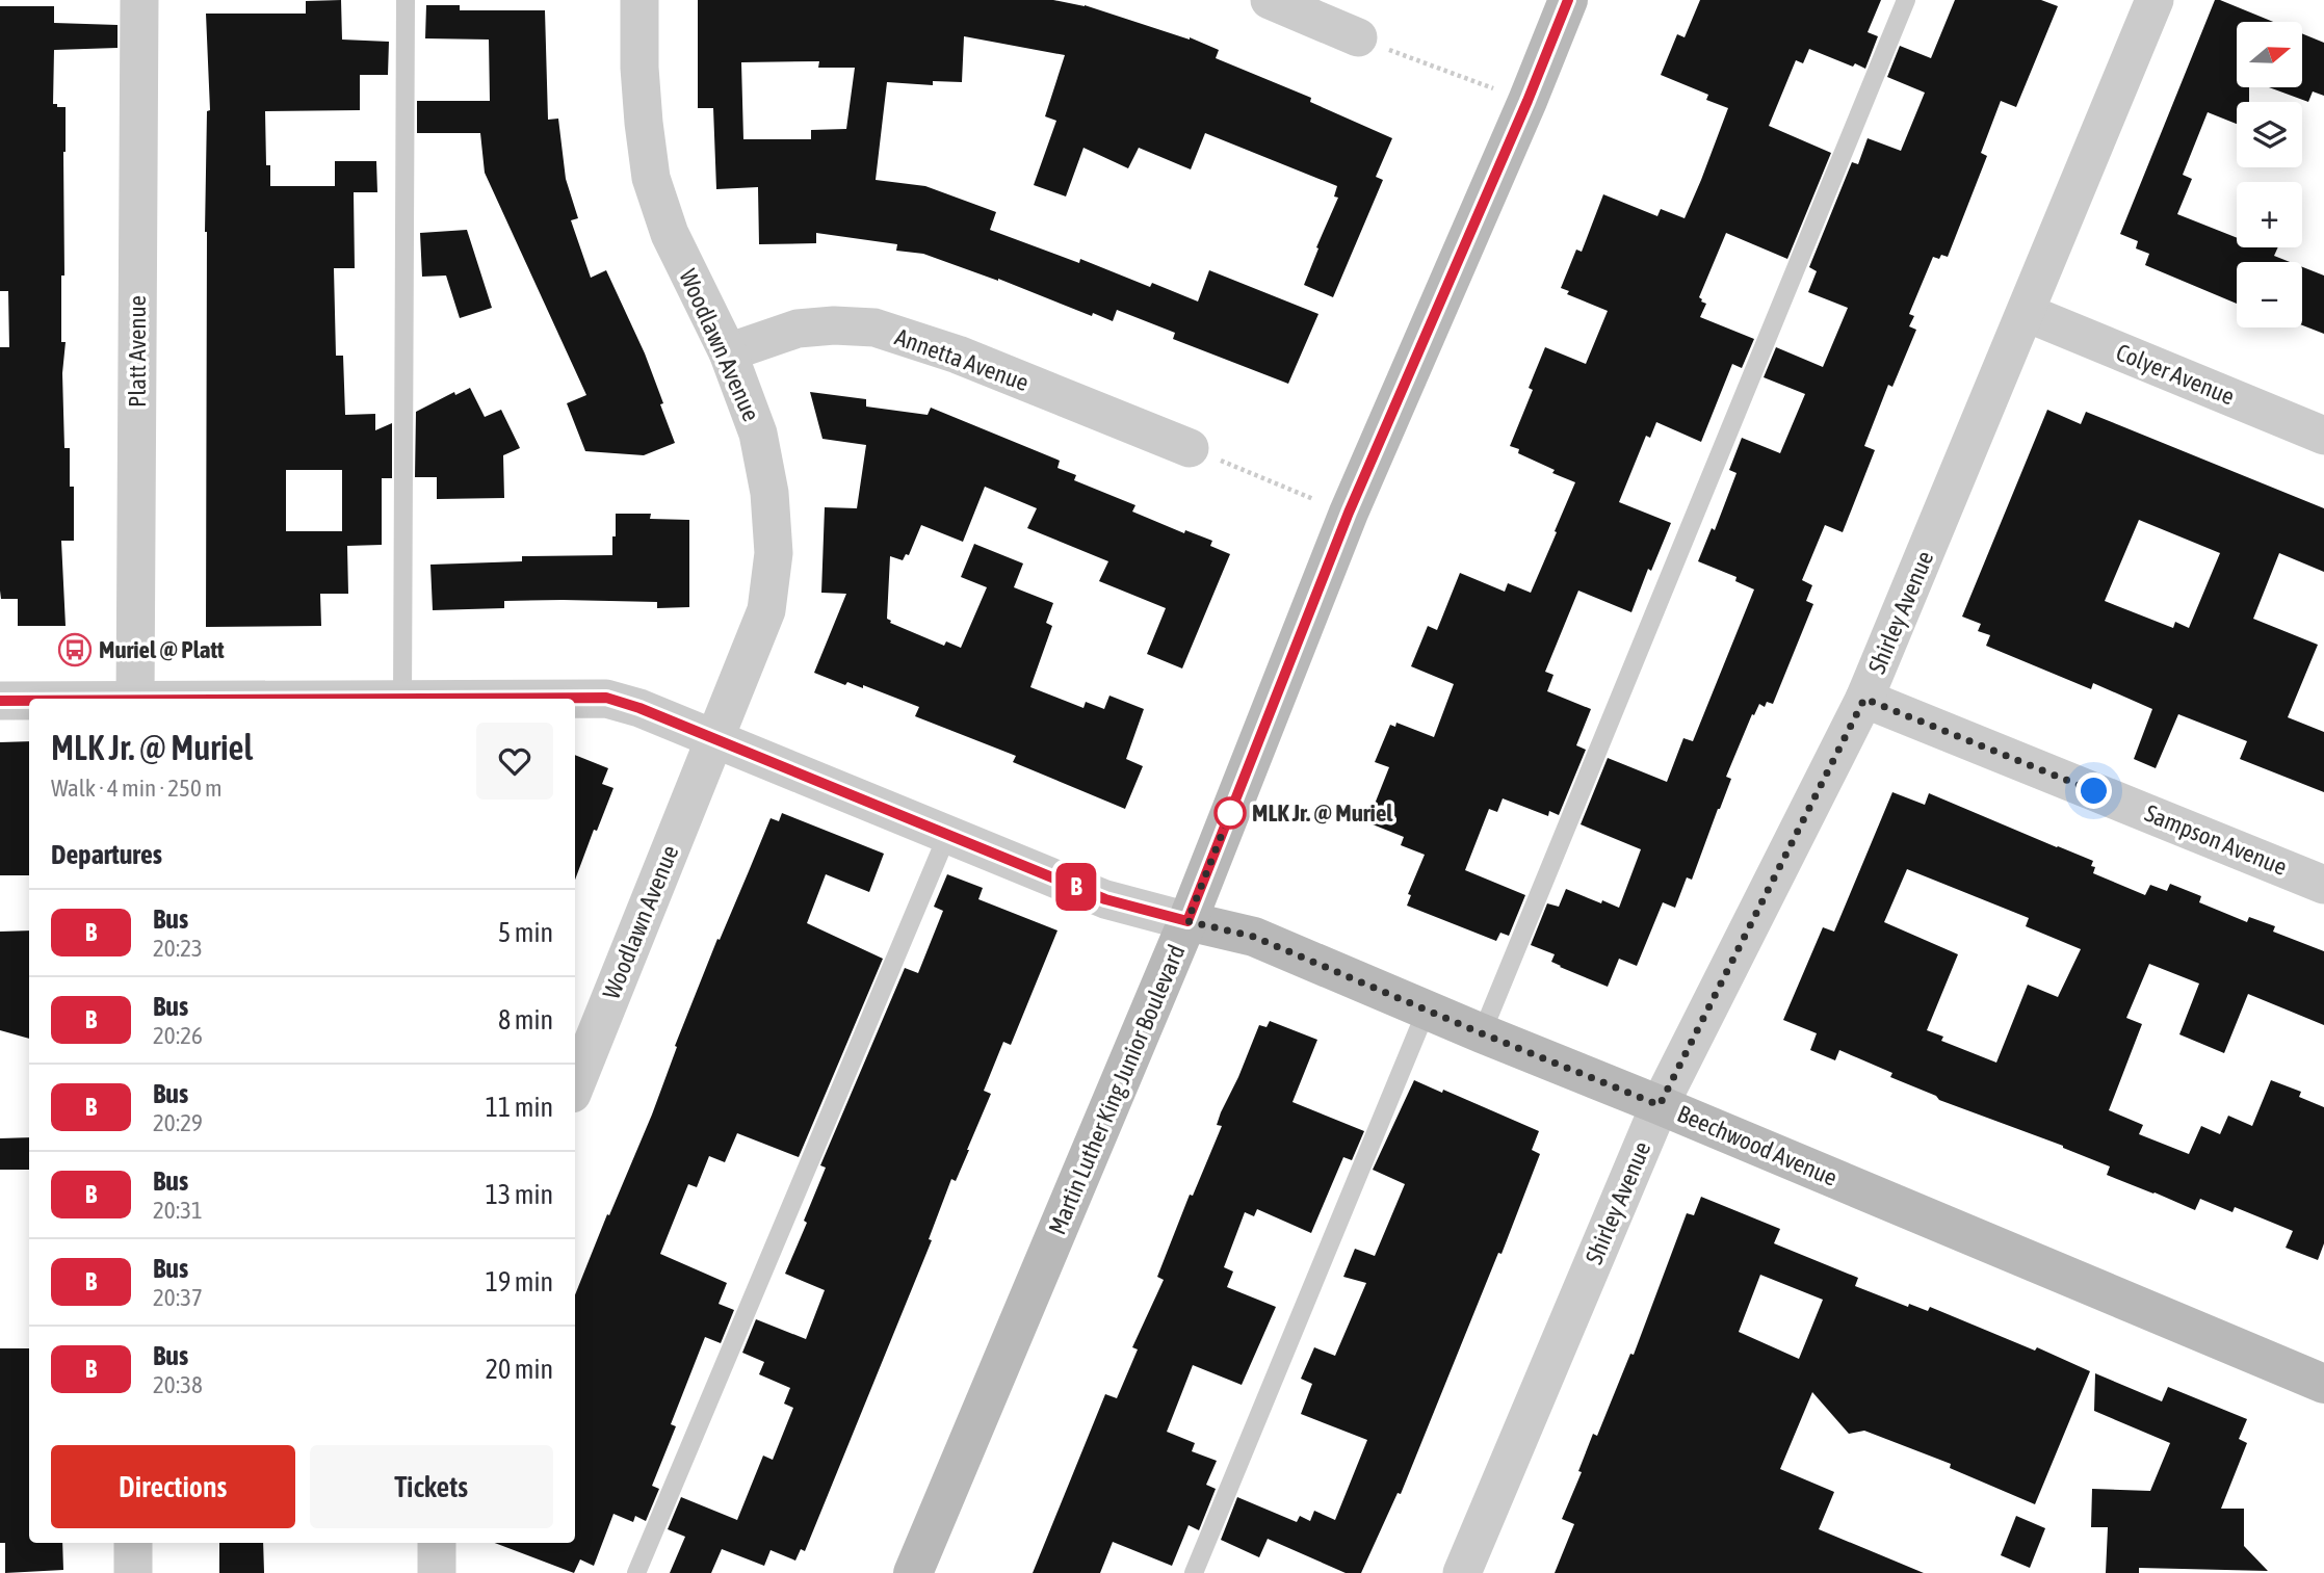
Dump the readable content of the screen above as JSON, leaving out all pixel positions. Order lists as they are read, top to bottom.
{
  "streets": {
    "main road": ["Martin Luther King Junior Boulevard", "Beechwood Avenue"],
    "street": [
      "Woodlawn Avenue",
      "Platt Avenue",
      "Annetta Avenue",
      "Colyer Avenue",
      "Shirley Avenue",
      "Sampson Avenue"
    ]
  },
  "crossings": [
    ["Woodlawn Avenue", "Annetta Avenue"],
    ["Colyer Avenue", "Shirley Avenue"],
    ["Shirley Avenue", "Sampson Avenue"],
    ["Shirley Avenue", "Beechwood Avenue"],
    ["Martin Luther King Junior Boulevard", "Beechwood Avenue"]
  ],
  "places": {
    "bus stop": ["Muriel @ Platt"],
    "other": ["MLK Jr. @ Muriel"]
  },
  "lines": ["bus line B"],
  "north": "right",
  "page": {
    "on_map": "B",
    "map_buttons": ["+", "−"],
    "heading": [
      ["MLK Jr. @ Muriel", "Walk · 4 min · 250 m"],
      "Departures"
    ],
    "list": [
      {
        "mark": "B",
        "name": "Bus",
        "note": "20:23",
        "value": "5 min"
      },
      {
        "mark": "B",
        "name": "Bus",
        "note": "20:26",
        "value": "8 min"
      },
      {
        "mark": "B",
        "name": "Bus",
        "note": "20:29",
        "value": "11 min"
      },
      {
        "mark": "B",
        "name": "Bus",
        "note": "20:31",
        "value": "13 min"
      },
      {
        "mark": "B",
        "name": "Bus",
        "note": "20:37",
        "value": "19 min"
      },
      {
        "mark": "B",
        "name": "Bus",
        "note": "20:38",
        "value": "20 min"
      }
    ],
    "buttons": ["Directions", "Tickets"]
  }
}
